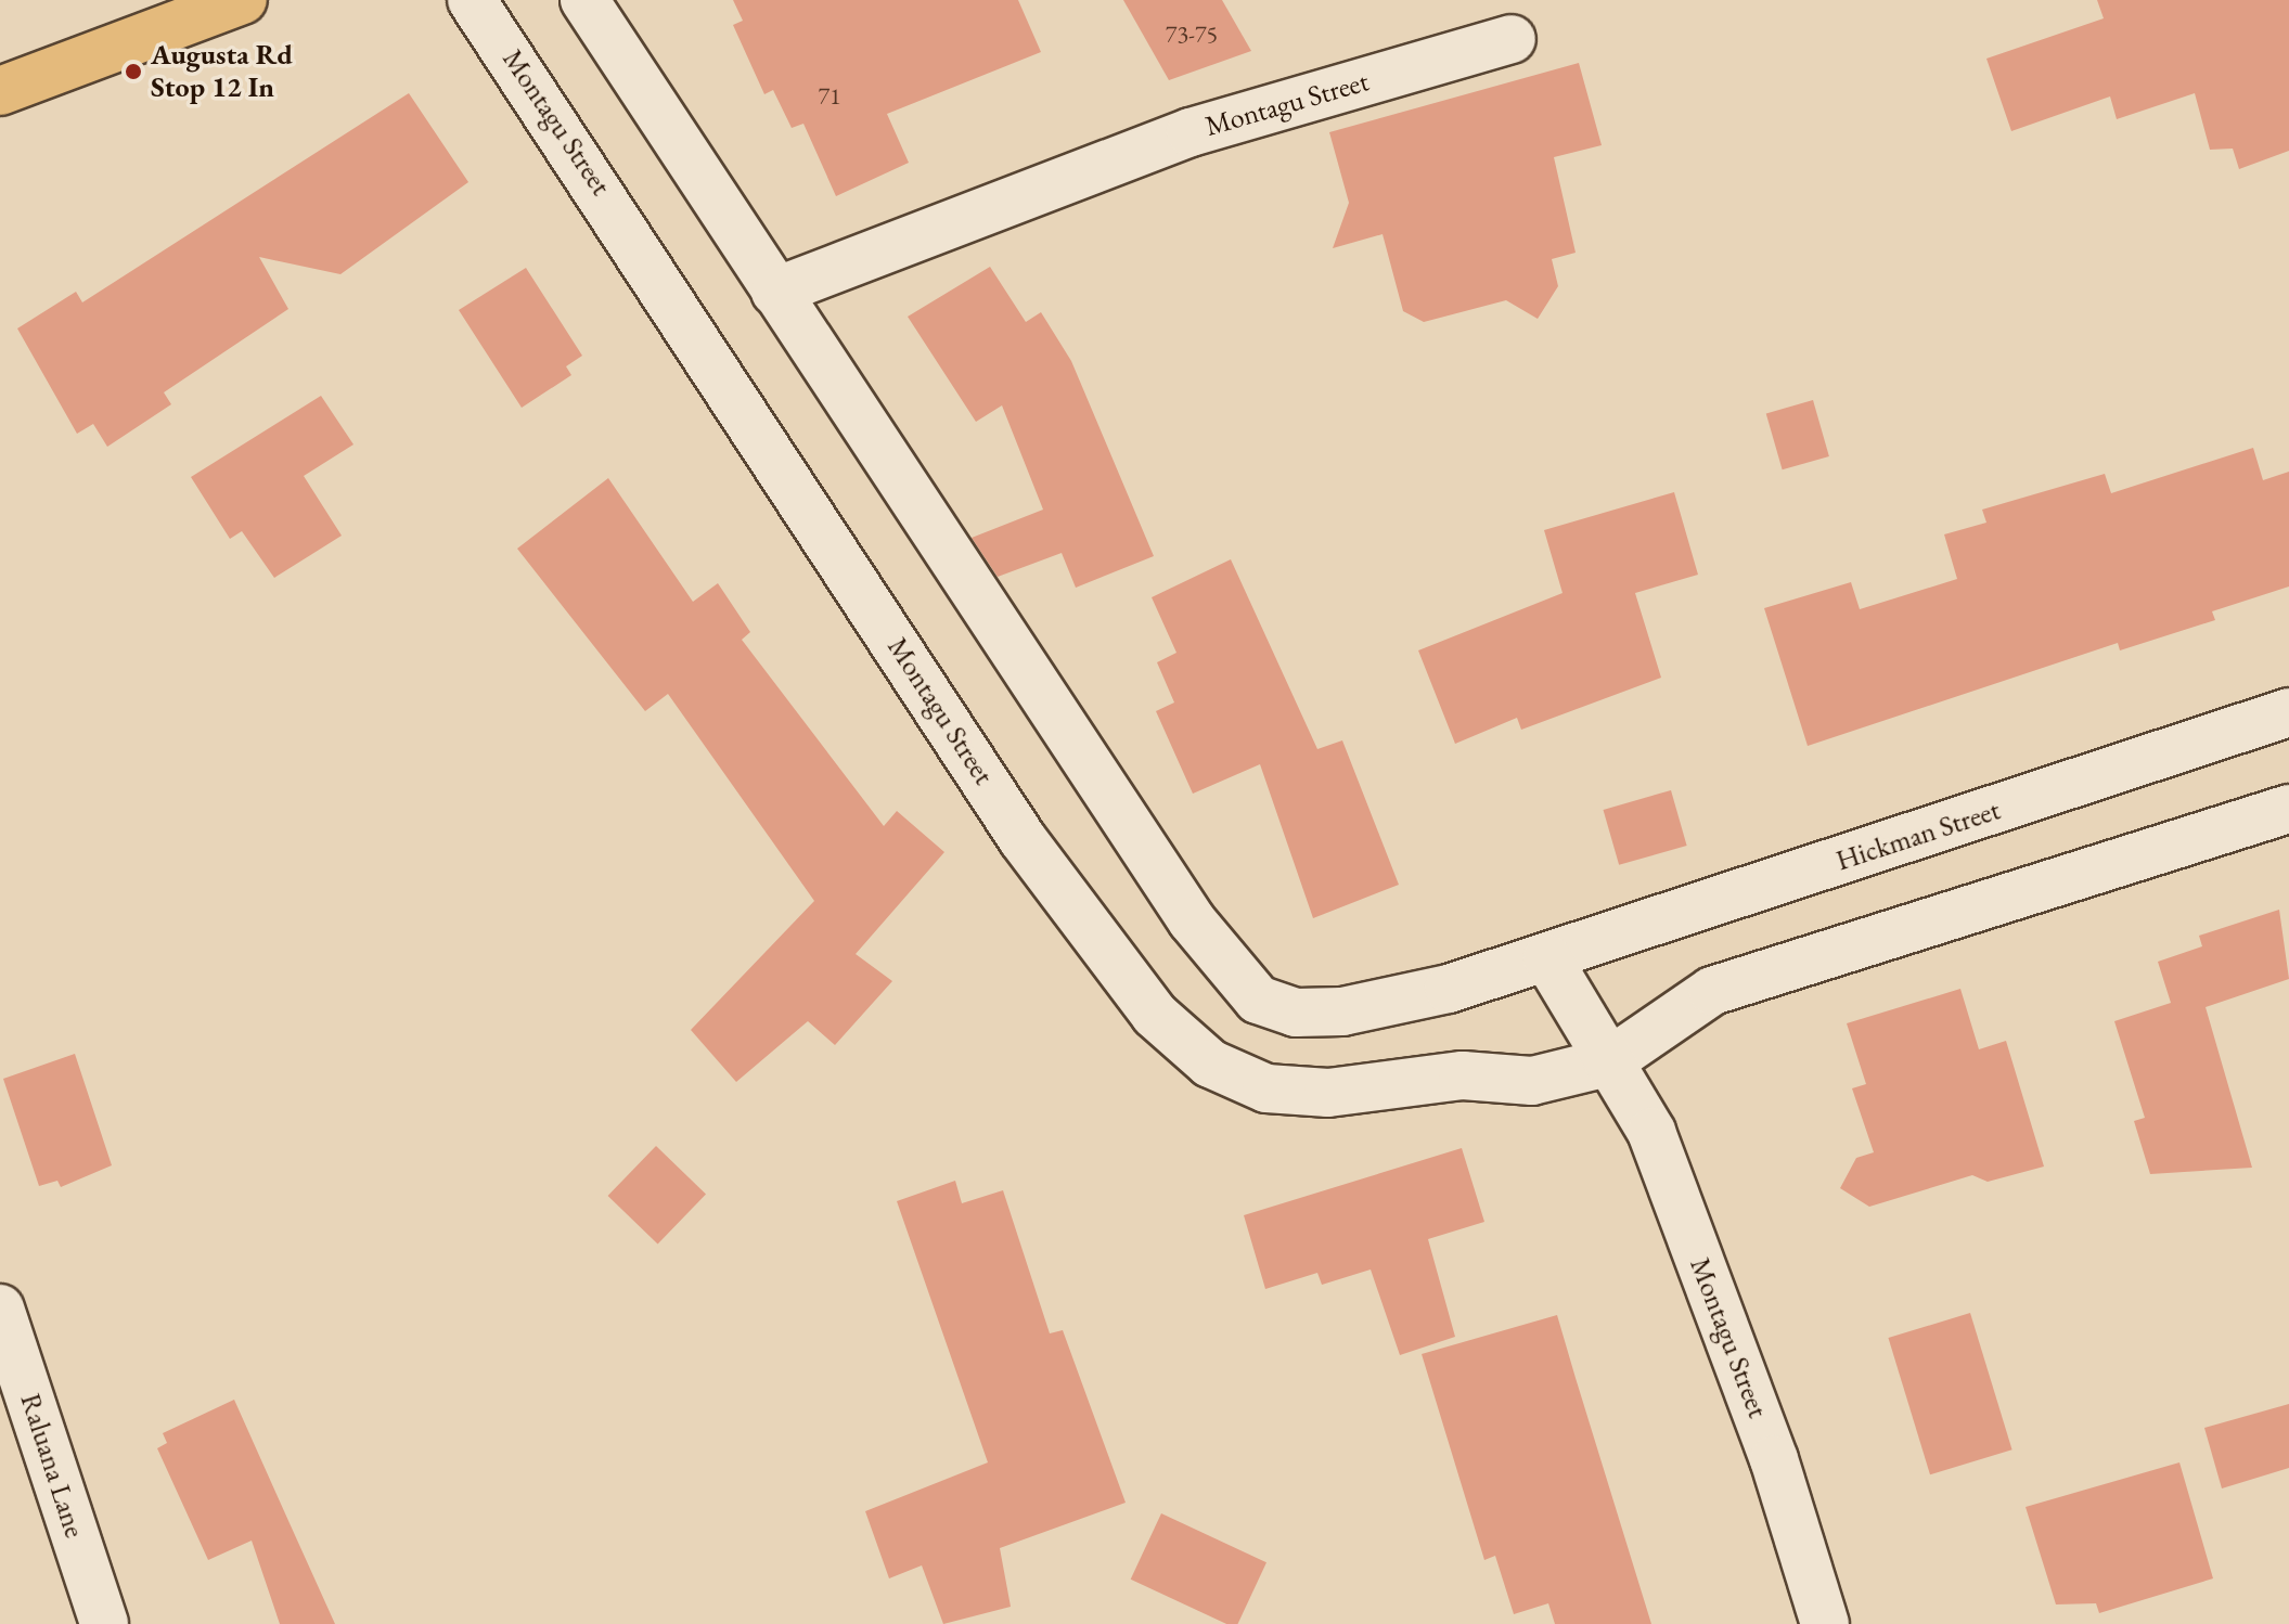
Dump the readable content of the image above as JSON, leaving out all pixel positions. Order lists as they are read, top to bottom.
{
  "streets": {
    "street": ["Montagu Street", "Hickman Street", "Raluana Lane"]
  },
  "crossings": [
    ["Montagu Street", "Hickman Street"]
  ],
  "places": ["Augusta Rd Stop 12 In"],
  "house_numbers": ["73-75", "71"]
}
